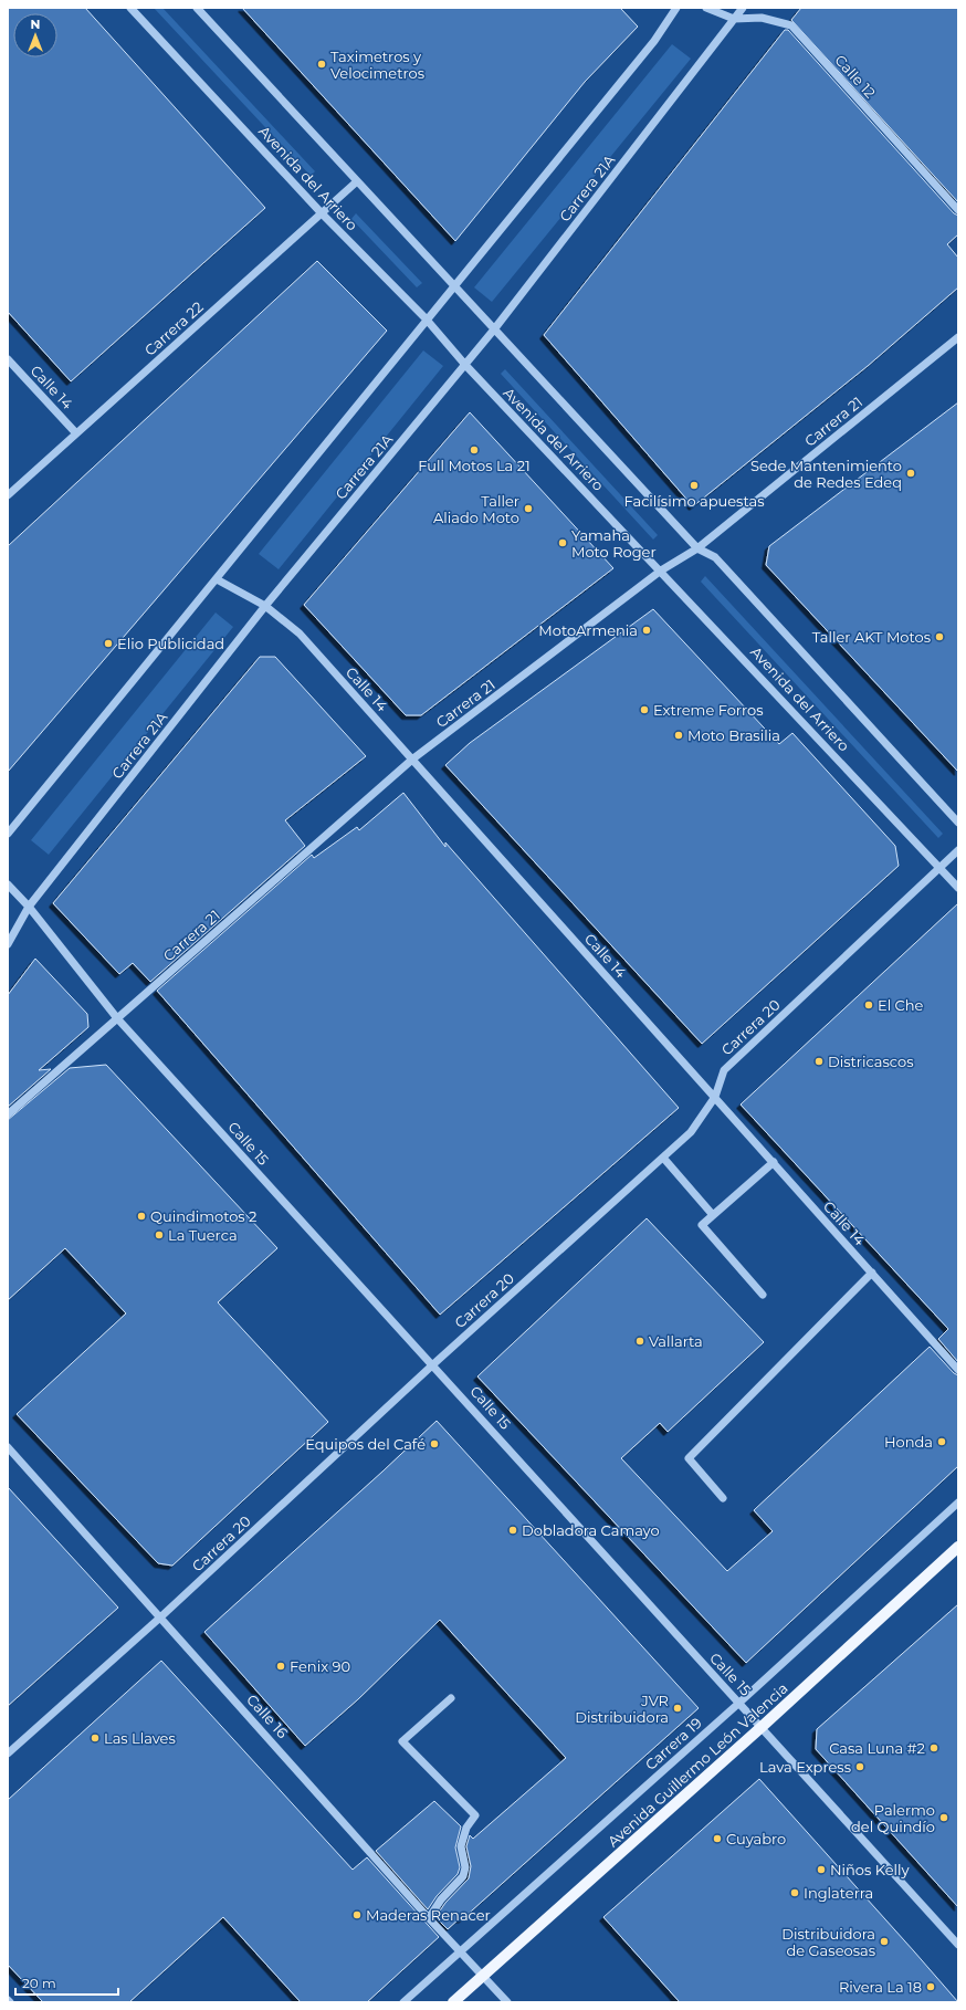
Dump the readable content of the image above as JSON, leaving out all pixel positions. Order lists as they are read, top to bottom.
{
  "streets": {
    "main road": ["Avenida Guillermo León Valencia"],
    "street": [
      "Calle 12",
      "Avenida del Arriero",
      "Carrera 21A",
      "Carrera 22",
      "Calle 14",
      "Carrera 21",
      "Carrera 20",
      "Calle 15",
      "Calle 16",
      "Carrera 19"
    ]
  },
  "crossings": [
    ["Calle 12", "Carrera 21A"],
    ["Avenida del Arriero", "Carrera 21A"],
    ["Avenida del Arriero", "Carrera 22"],
    ["Avenida del Arriero", "Carrera 21"],
    ["Avenida del Arriero", "Carrera 20"],
    ["Carrera 21A", "Calle 14"],
    ["Carrera 21A", "Calle 15"],
    ["Carrera 22", "Calle 14"],
    ["Calle 14", "Carrera 21"],
    ["Calle 14", "Carrera 20"],
    ["Carrera 21", "Calle 15"],
    ["Carrera 20", "Calle 15"],
    ["Carrera 20", "Calle 16"],
    ["Calle 15", "Carrera 19"],
    ["Calle 15", "Avenida Guillermo León Valencia"],
    ["Calle 16", "Carrera 19"],
    ["Calle 16", "Avenida Guillermo León Valencia"]
  ],
  "places": [
    "Taximetros y Velocimetros",
    "Full Motos La 21",
    "Sede Mantenimiento de Redes Edeq",
    "Facilísimo apuestas",
    "Taller Aliado Moto",
    "Yamaha Moto Roger",
    "MotoArmenia",
    "Taller AKT Motos",
    "Elio Publicidad",
    "Extreme Forros",
    "Moto Brasilia",
    "El Che",
    "Districascos",
    "Quindimotos 2",
    "La Tuerca",
    "Vallarta",
    "Honda",
    "Equipos del Café",
    "Dobladora Camayo",
    "Fenix 90",
    "JVR Distribuidora",
    "Las Llaves",
    "Casa Luna #2",
    "Lava Express",
    "Palermo del Quindío",
    "Cuyabro",
    "Niños Kelly",
    "Inglaterra",
    "Maderas Renacer",
    "Distribuidora de Gaseosas",
    "Rivera La 18"
  ],
  "scale_bar": "20 m",
  "north": "top"
}
